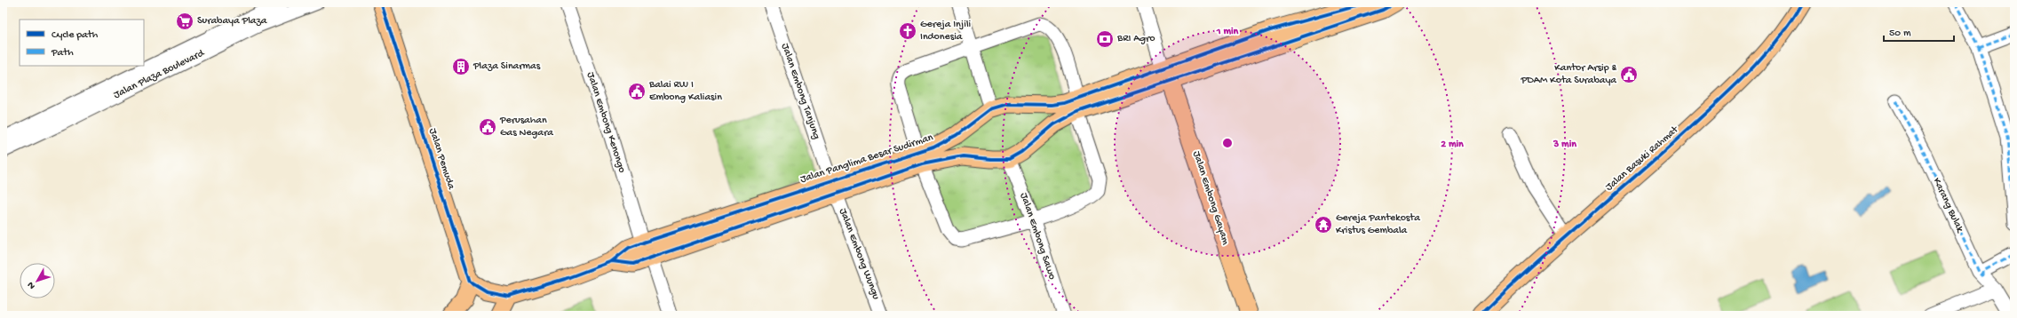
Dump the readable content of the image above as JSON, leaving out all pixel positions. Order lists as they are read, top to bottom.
{
  "streets": {
    "main road": [
      "Jalan Pemuda",
      "Jalan Panglima Besar Sudirman",
      "Jalan Basuki Rahmat",
      "Jalan Embong Gayam"
    ],
    "street": [
      "Jalan Plaza Boulevard",
      "Jalan Embong Tanjung",
      "Jalan Embong Kenongo",
      "Karang Bulak",
      "Jalan Embong Sawo",
      "Jalan Embong Wungu"
    ]
  },
  "crossings": [
    ["Jalan Embong Tanjung", "Jalan Panglima Besar Sudirman"],
    ["Jalan Embong Tanjung", "Jalan Embong Wungu"],
    ["Jalan Embong Kenongo", "Jalan Panglima Besar Sudirman"],
    ["Jalan Panglima Besar Sudirman", "Jalan Embong Gayam"],
    ["Jalan Panglima Besar Sudirman", "Jalan Embong Sawo"],
    ["Jalan Panglima Besar Sudirman", "Jalan Embong Wungu"]
  ],
  "places": {
    "supermarket": ["Surabaya Plaza"],
    "church": ["Gereja Injili Indonesia"],
    "bank": ["BRI Agro"],
    "building": ["Plaza Sinarmas"],
    "public building": ["Kantor Arsip & PDAM Kota Surabaya", "Balai RW I Embong Kaliasin", "Perusahan Gas Negara"],
    "temple": ["Gereja Pantekosta Kristus Gembala"]
  },
  "legend": ["Cycle path", "Path"],
  "scale_bar": "50 m",
  "north": "bottom left",
  "rings": ["1 min", "2 min", "3 min"]
}
